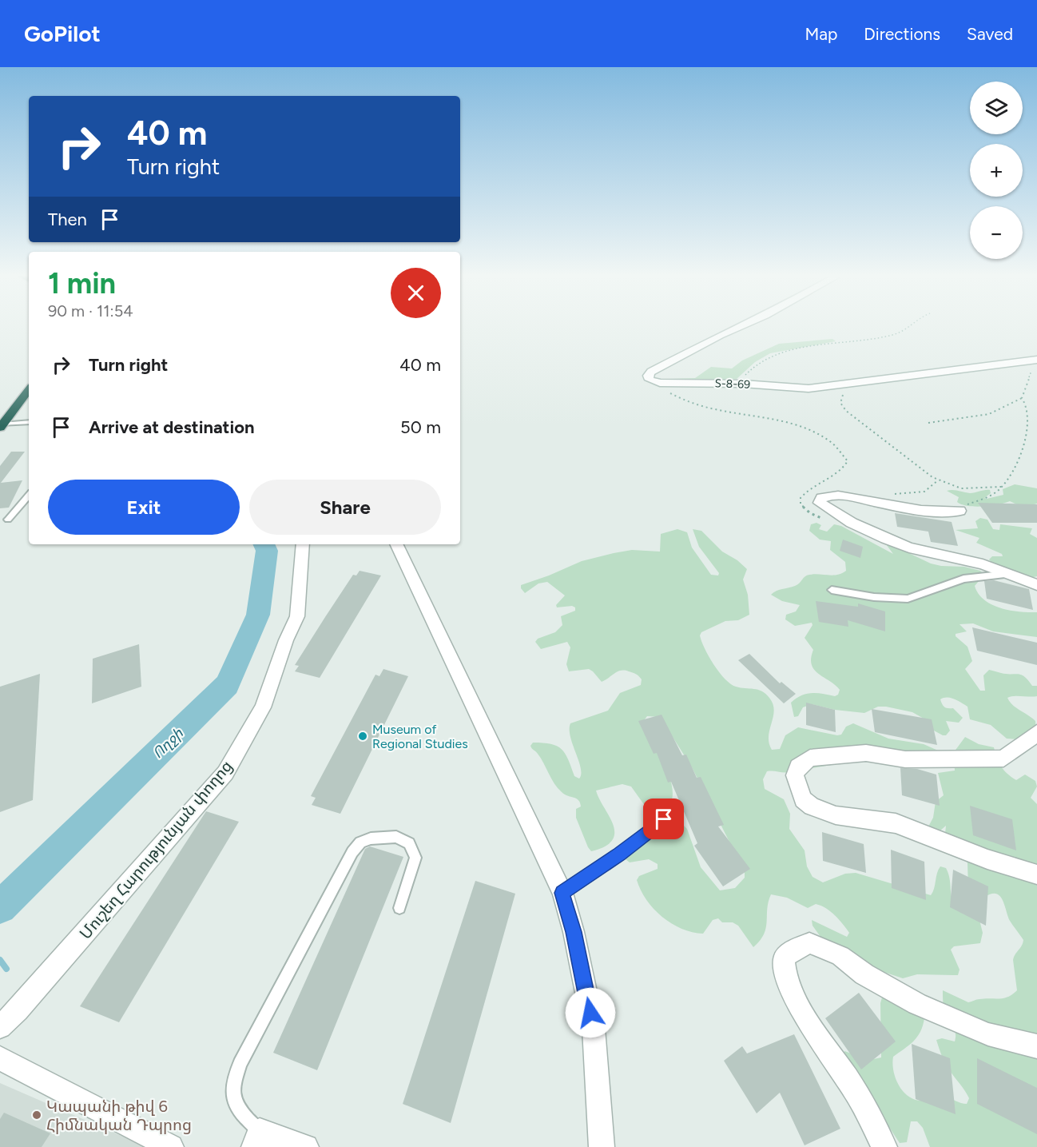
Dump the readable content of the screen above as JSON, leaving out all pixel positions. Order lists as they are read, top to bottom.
{
  "streets": {
    "street": ["Տ-8-69", "Մուշեղ Հարությունյան փողոց"]
  },
  "water": ["Ողջի"],
  "places": ["Museum of Regional Studies", "Կապանի թիվ 6 Հիմնական Դպրոց"],
  "page": {
    "header": "GoPilot",
    "nav": ["Map", "Directions", "Saved"],
    "map_buttons": ["+", "−"],
    "turn": ["40 m", "Turn right"],
    "then": "Then",
    "heading": ["1 min", "90 m · 11:54"],
    "list": [
      {
        "name": "Turn right",
        "value": "40 m"
      },
      {
        "name": "Arrive at destination",
        "value": "50 m"
      }
    ],
    "buttons": ["Exit", "Share"]
  }
}
